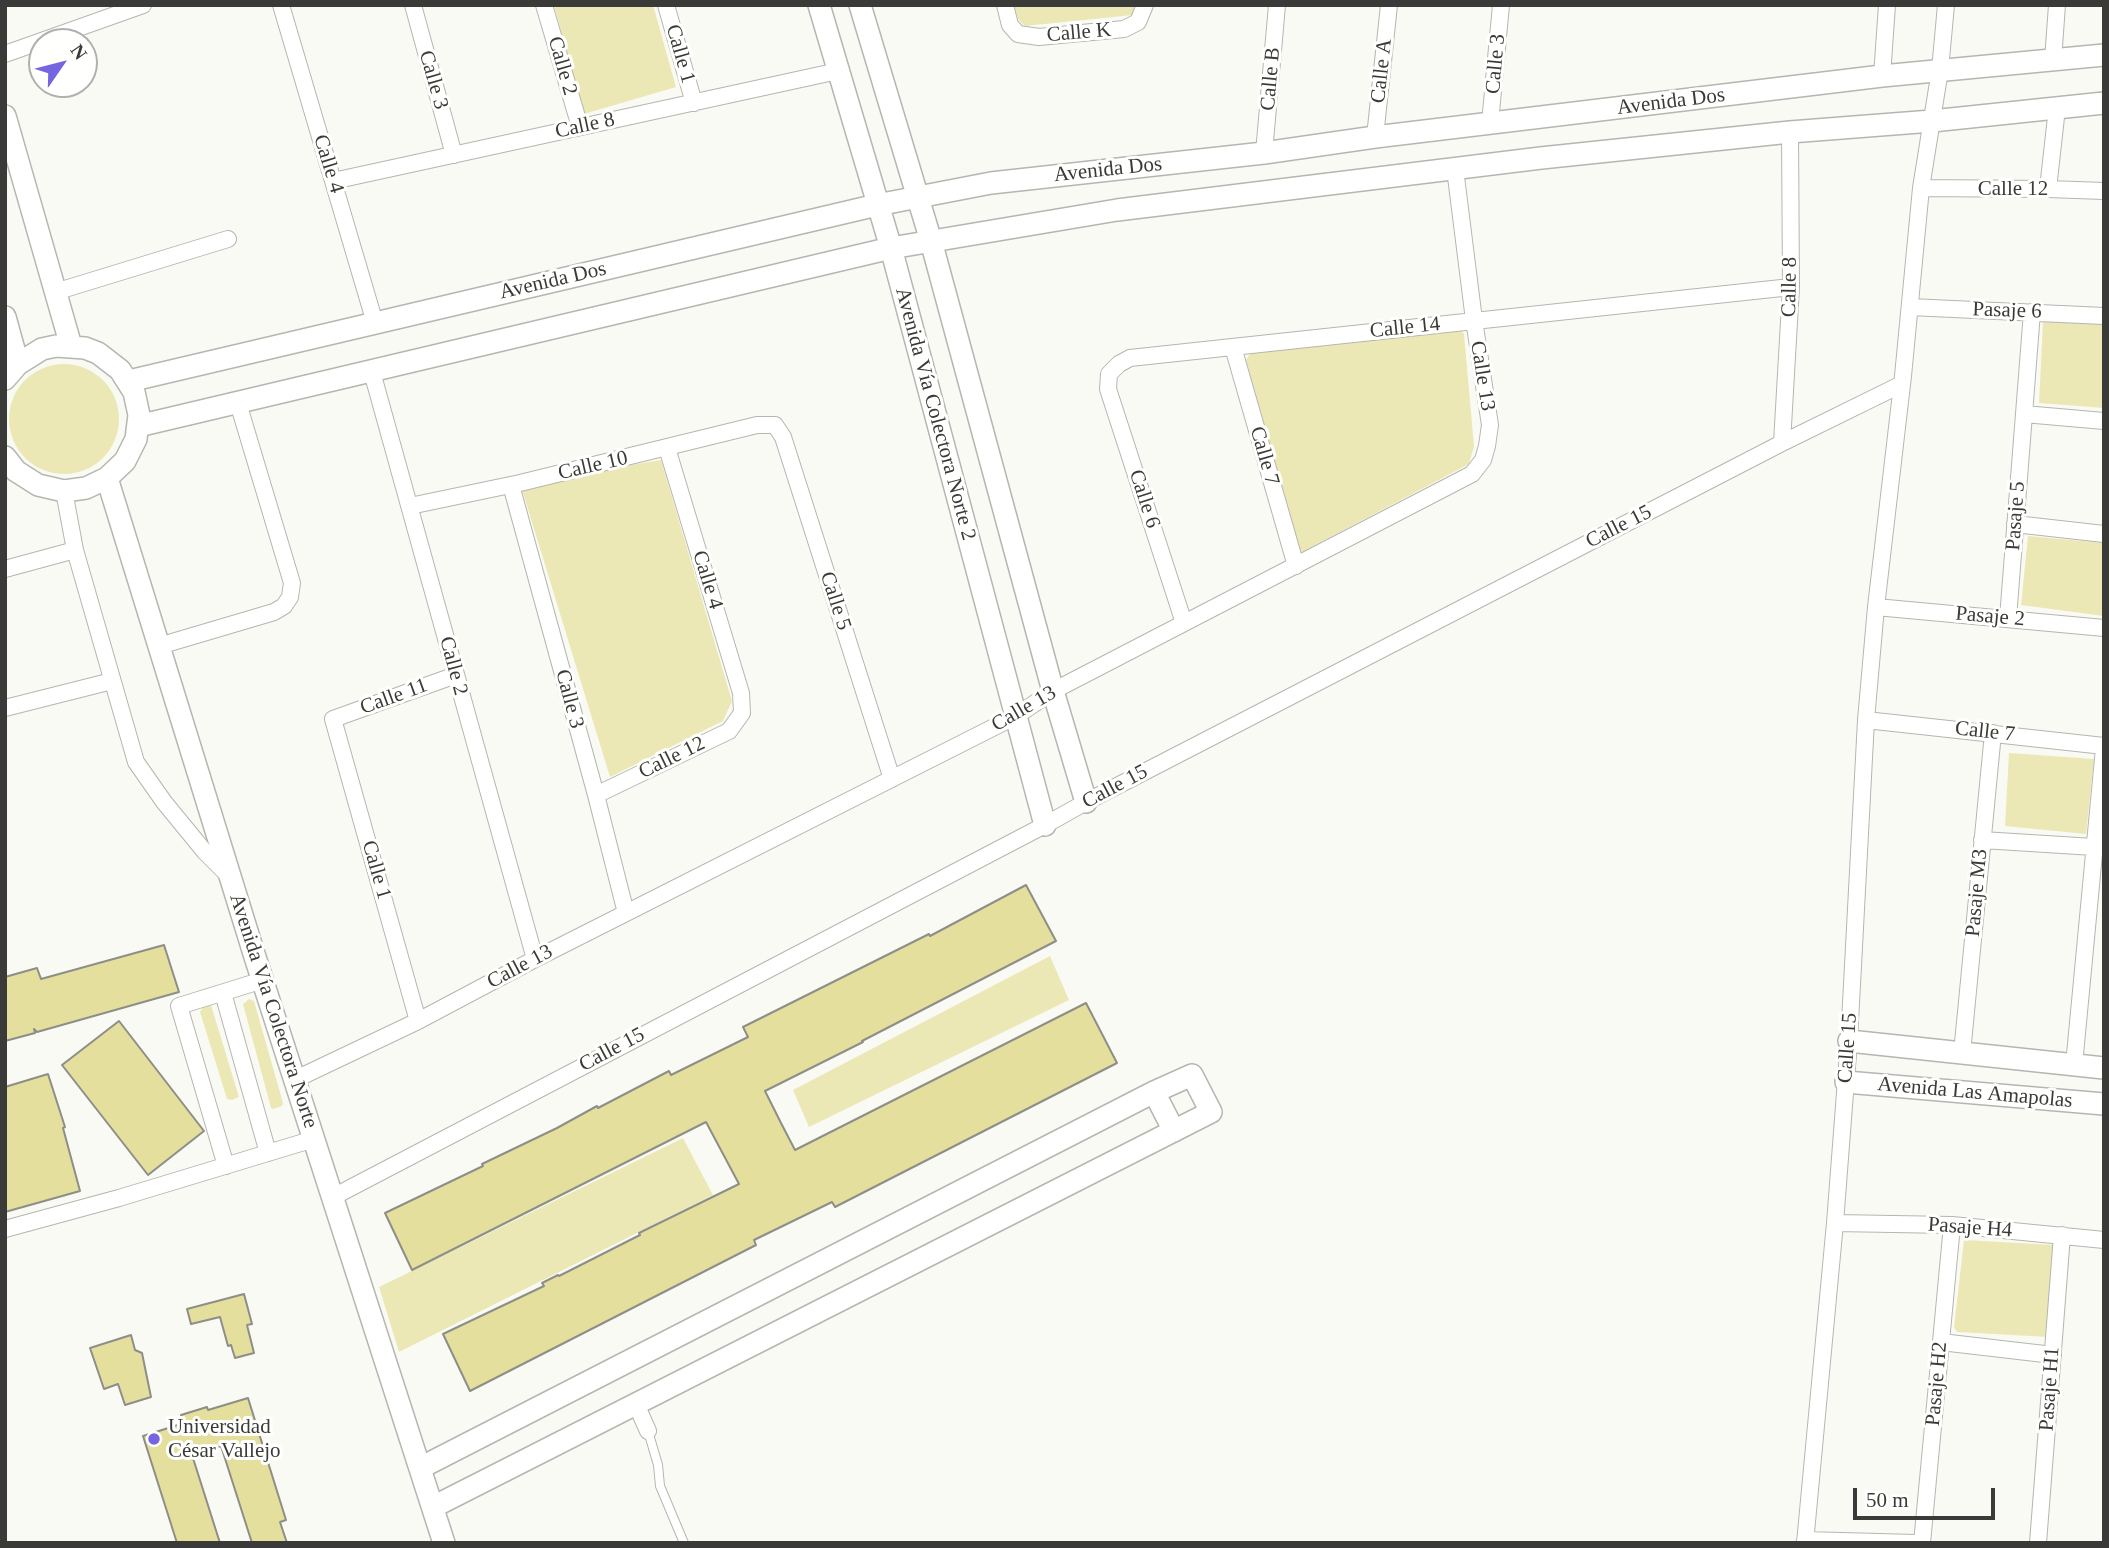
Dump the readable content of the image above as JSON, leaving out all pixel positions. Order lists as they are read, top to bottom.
{
  "streets": {
    "street": [
      "Calle K",
      "Calle 1",
      "Calle 3",
      "Calle 2",
      "Calle A",
      "Calle B",
      "Avenida Dos",
      "Calle 8",
      "Calle 4",
      "Calle 12",
      "Pasaje 6",
      "Calle 14",
      "Calle 13",
      "Avenida Vía Colectora Norte 2",
      "Calle 7",
      "Calle 10",
      "Calle 6",
      "Pasaje 5",
      "Calle 15",
      "Calle 5",
      "Pasaje 2",
      "Calle 11",
      "Pasaje M3",
      "Avenida Vía Colectora Norte",
      "Avenida Las Amapolas",
      "Pasaje H4",
      "Pasaje H2",
      "Pasaje H1"
    ]
  },
  "crossings": [
    ["Calle 1", "Calle 8"],
    ["Calle 1", "Calle 13"],
    ["Calle 1", "Calle 11"],
    ["Calle 3", "Avenida Dos"],
    ["Calle 3", "Calle 8"],
    ["Calle 3", "Calle 12"],
    ["Calle 3", "Calle 13"],
    ["Calle 3", "Calle 10"],
    ["Calle 2", "Avenida Dos"],
    ["Calle 2", "Calle 8"],
    ["Calle 2", "Calle 13"],
    ["Calle 2", "Calle 10"],
    ["Calle 2", "Calle 11"],
    ["Calle A", "Avenida Dos"],
    ["Calle B", "Avenida Dos"],
    ["Avenida Dos", "Calle 8"],
    ["Avenida Dos", "Calle 4"],
    ["Avenida Dos", "Calle 13"],
    ["Avenida Dos", "Avenida Vía Colectora Norte 2"],
    ["Avenida Dos", "Calle 15"],
    ["Calle 8", "Calle 4"],
    ["Calle 8", "Calle 14"],
    ["Calle 8", "Avenida Vía Colectora Norte 2"],
    ["Calle 8", "Calle 15"],
    ["Calle 4", "Calle 12"],
    ["Calle 4", "Calle 10"],
    ["Calle 12", "Calle 15"],
    ["Pasaje 6", "Pasaje 5"],
    ["Pasaje 6", "Calle 15"],
    ["Calle 14", "Calle 13"],
    ["Calle 14", "Calle 7"],
    ["Calle 14", "Calle 6"],
    ["Calle 13", "Avenida Vía Colectora Norte 2"],
    ["Calle 13", "Calle 7"],
    ["Calle 13", "Calle 6"],
    ["Calle 13", "Calle 5"],
    ["Calle 13", "Avenida Vía Colectora Norte"],
    ["Avenida Vía Colectora Norte 2", "Calle 15"],
    ["Calle 7", "Calle 15"],
    ["Calle 7", "Pasaje M3"],
    ["Calle 10", "Calle 5"],
    ["Pasaje 5", "Pasaje 2"],
    ["Calle 15", "Pasaje 2"],
    ["Calle 15", "Avenida Vía Colectora Norte"],
    ["Calle 15", "Avenida Las Amapolas"],
    ["Calle 15", "Pasaje H4"],
    ["Pasaje M3", "Avenida Las Amapolas"],
    ["Pasaje H4", "Pasaje H2"],
    ["Pasaje H4", "Pasaje H1"]
  ],
  "places": ["Universidad César Vallejo"],
  "scale_bar": "50 m",
  "north": "top right"
}
